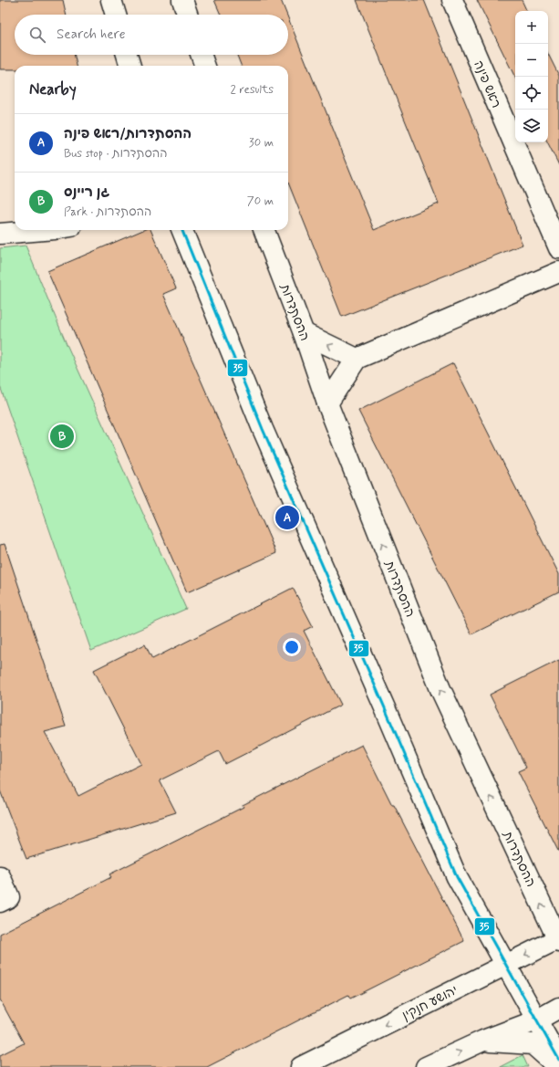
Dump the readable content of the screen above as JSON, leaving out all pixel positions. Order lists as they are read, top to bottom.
{
  "streets": {
    "street": ["ראש פינה", "ההסתדרות", "יהושע חנקין"]
  },
  "crossings": [
    ["ההסתדרות", "יהושע חנקין"]
  ],
  "lines": ["transit line 35"],
  "page": {
    "map_buttons": ["+", "−"],
    "search": "Search here",
    "heading": ["Nearby", "2 results"],
    "list": [
      {
        "mark": "A",
        "name": "ההסתדרות/ראש פינה",
        "note": "Bus stop · ההסתדרות",
        "value": "30 m"
      },
      {
        "mark": "B",
        "name": "גן ריינס",
        "note": "Park · ההסתדרות",
        "value": "70 m"
      }
    ],
    "pins": ["B", "A"]
  }
}
